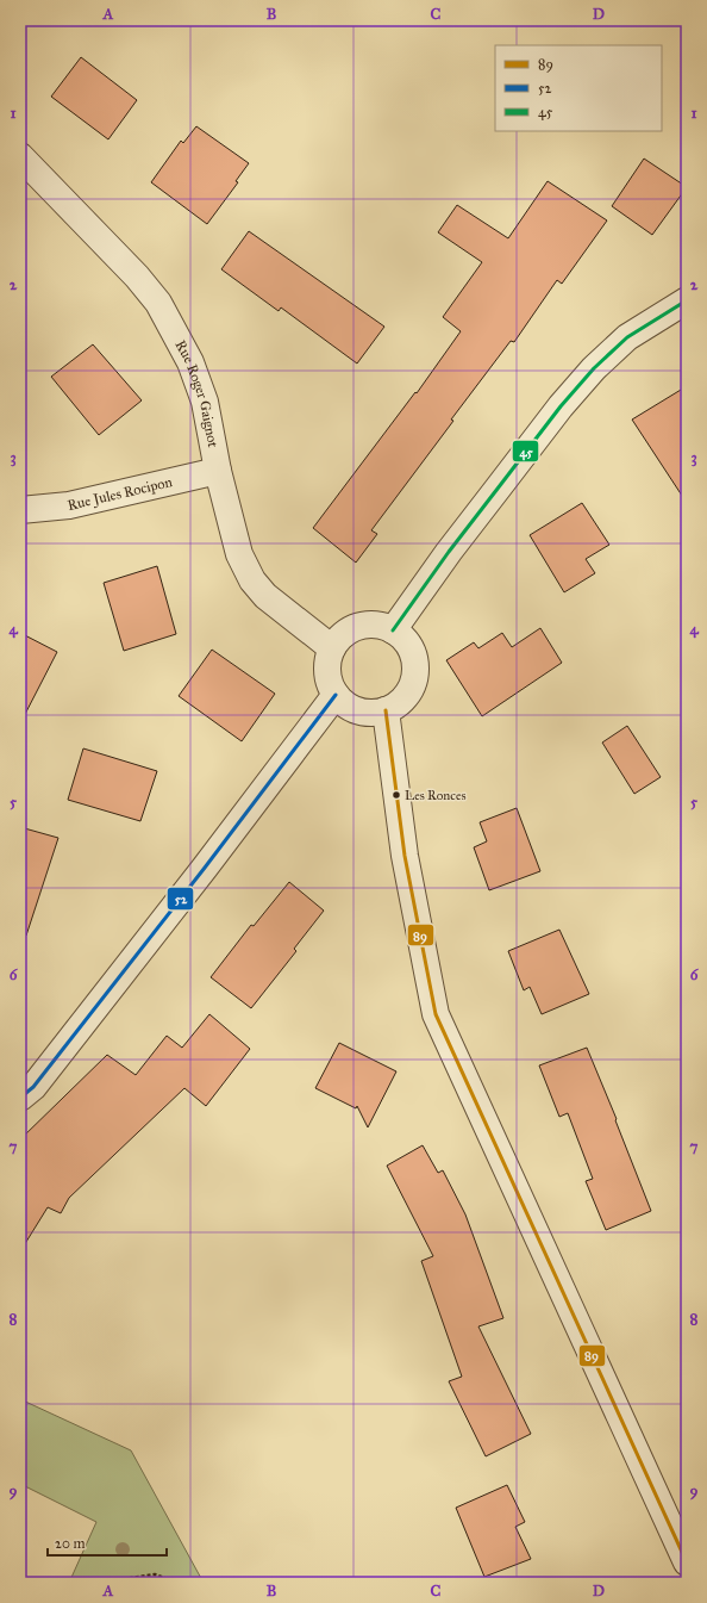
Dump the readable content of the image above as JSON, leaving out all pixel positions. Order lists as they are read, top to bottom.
{
  "streets": {
    "street": ["Rue Roger Gaignot", "Rue Jules Rocipon"]
  },
  "crossings": [
    ["Rue Roger Gaignot", "Rue Jules Rocipon"]
  ],
  "places": ["Les Ronces"],
  "lines": ["transit line 45", "transit line 52", "transit line 89"],
  "legend": ["89", "52", "45"],
  "scale_bar": "20 m",
  "grid": {
    "columns": [
      "A",
      "B",
      "C",
      "D"
    ],
    "rows": [
      "1",
      "2",
      "3",
      "4",
      "5",
      "6",
      "7",
      "8",
      "9"
    ]
  }
}
